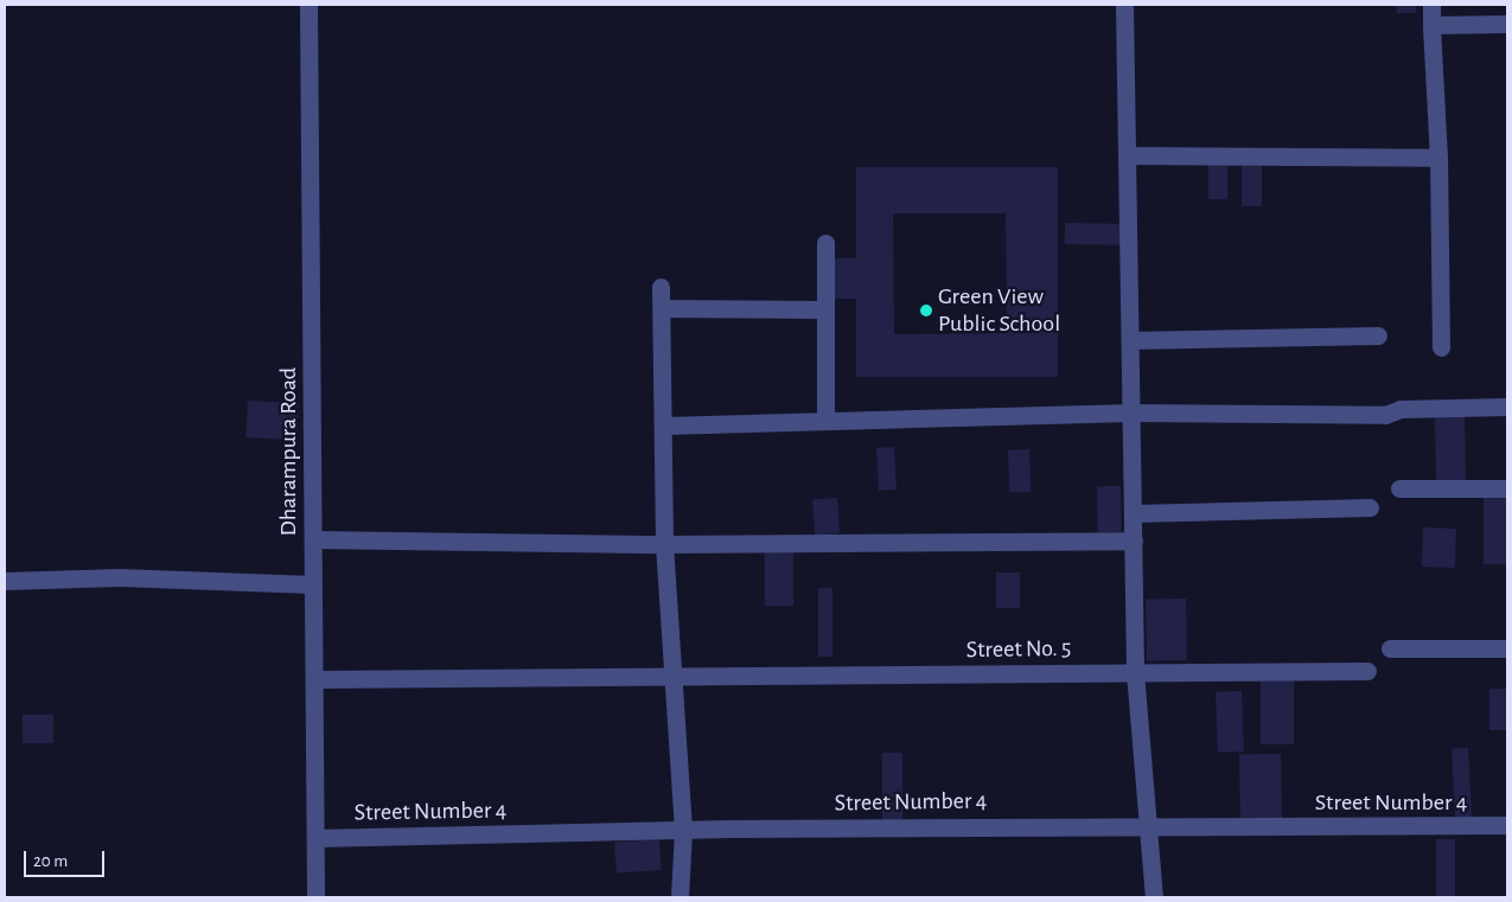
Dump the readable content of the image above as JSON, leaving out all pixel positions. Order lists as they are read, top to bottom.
{
  "streets": {
    "street": ["Dharampura Road", "Street No. 5", "Street Number 4"]
  },
  "crossings": [
    ["Dharampura Road", "Street No. 5"],
    ["Dharampura Road", "Street Number 4"]
  ],
  "places": ["Green View Public School"],
  "scale_bar": "20 m"
}
